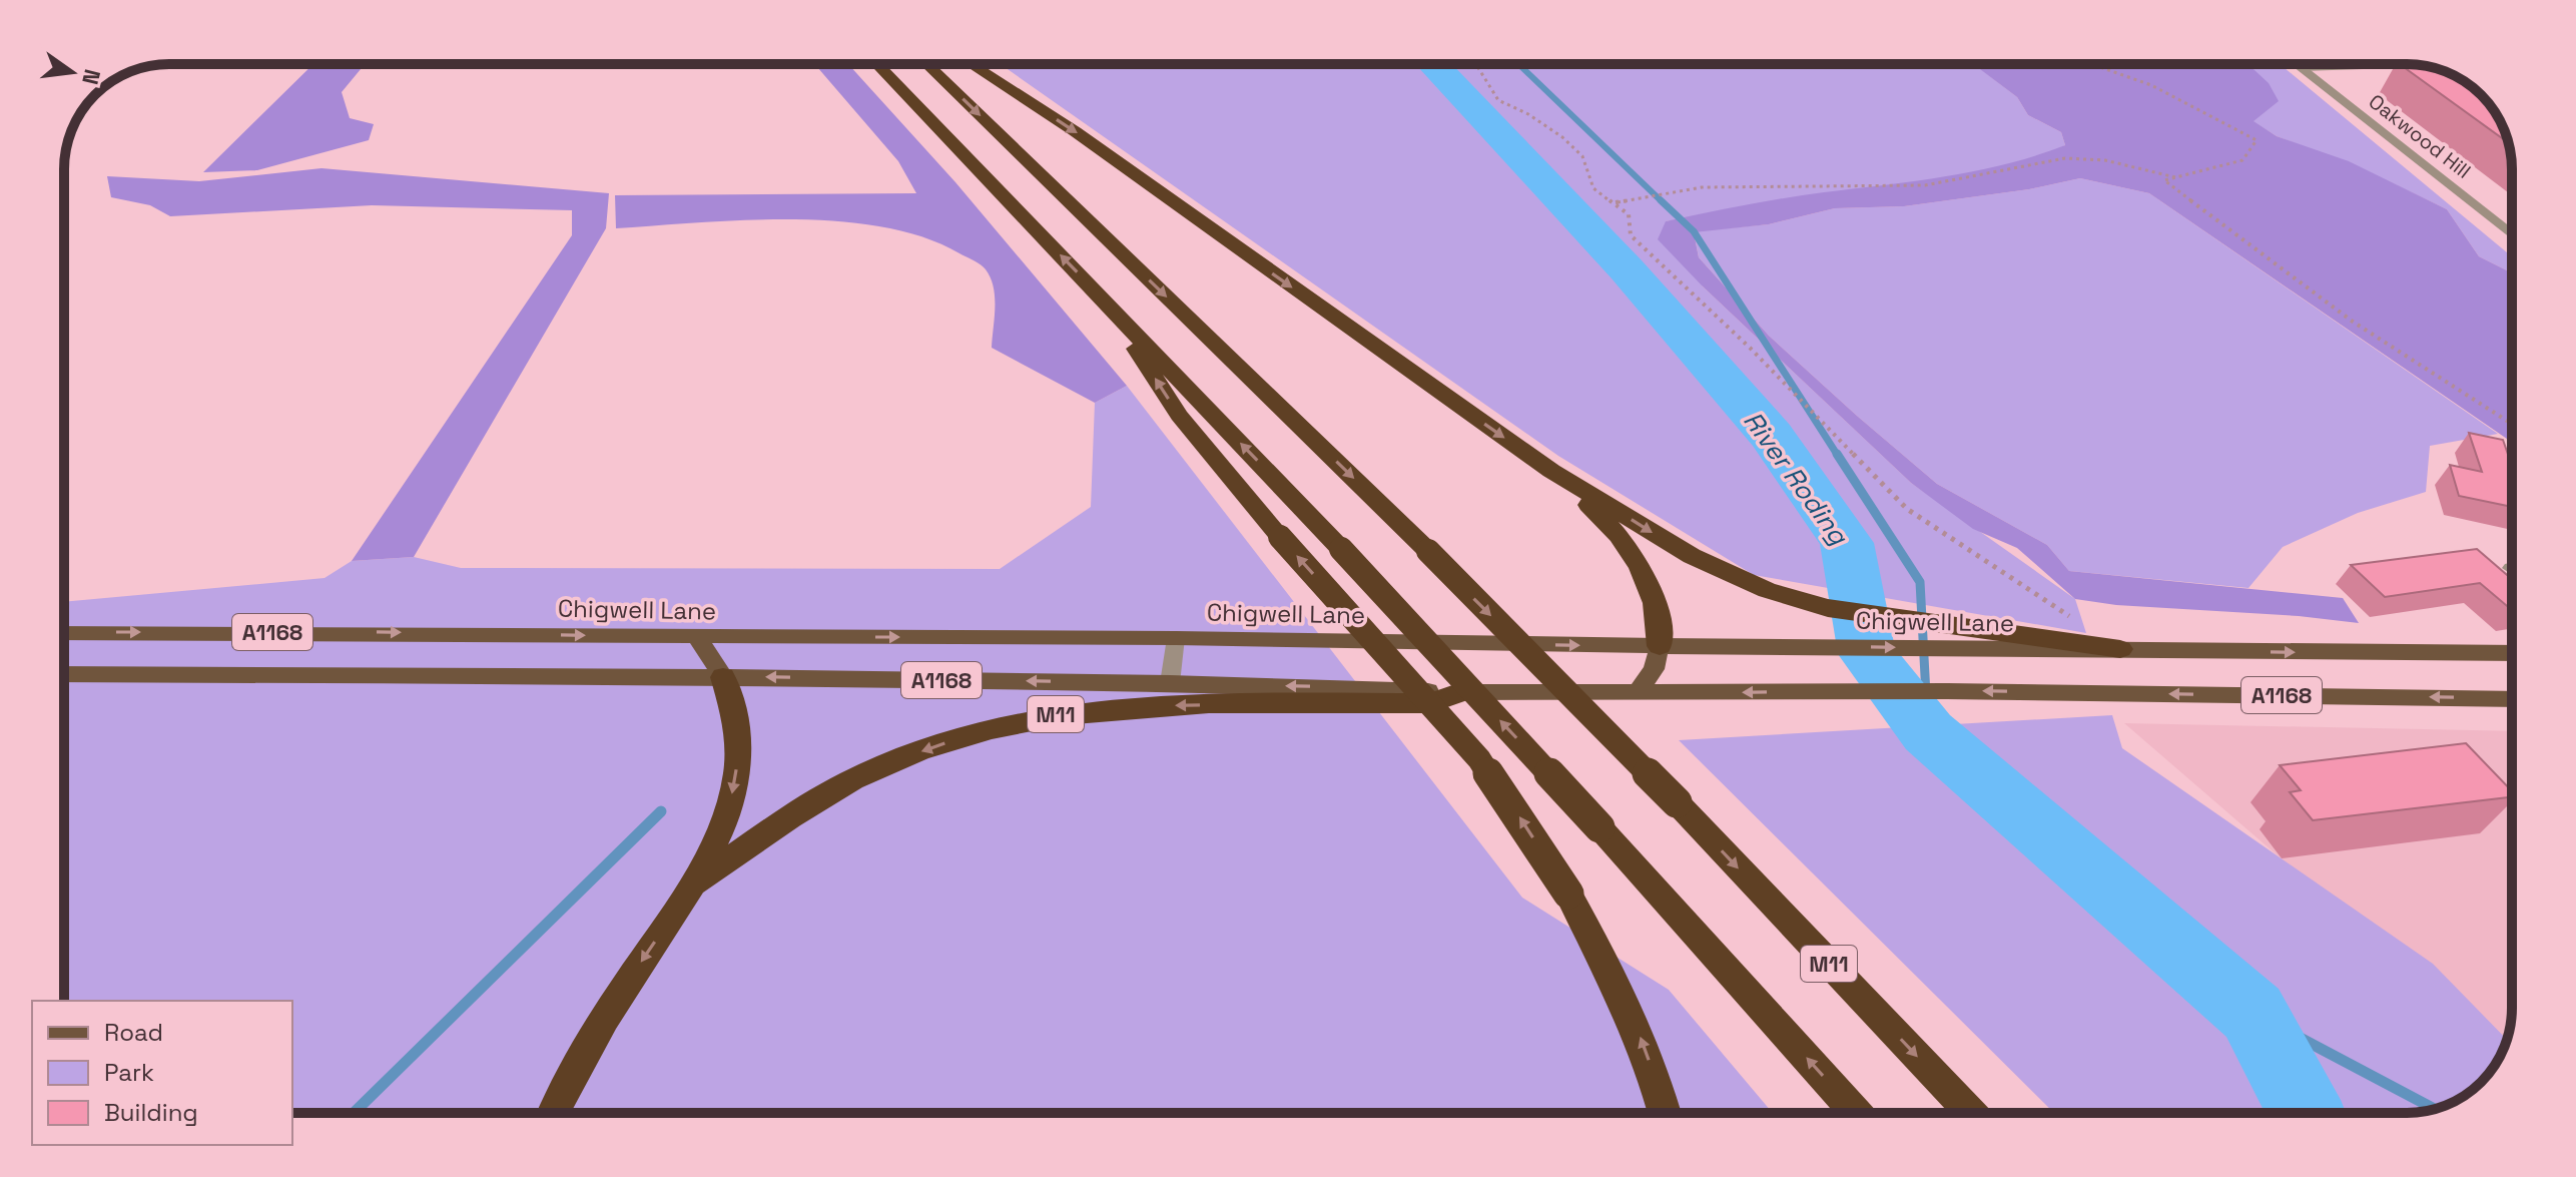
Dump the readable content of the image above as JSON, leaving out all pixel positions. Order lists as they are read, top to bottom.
{
  "streets": {
    "highway": ["M11"],
    "main road": ["Chigwell Lane", "A1168"],
    "street": ["Oakwood Hill"]
  },
  "crossings": [
    ["A1168", "M11"]
  ],
  "water": ["River Roding"],
  "legend": ["Road", "Park", "Building"],
  "north": "right"
}
